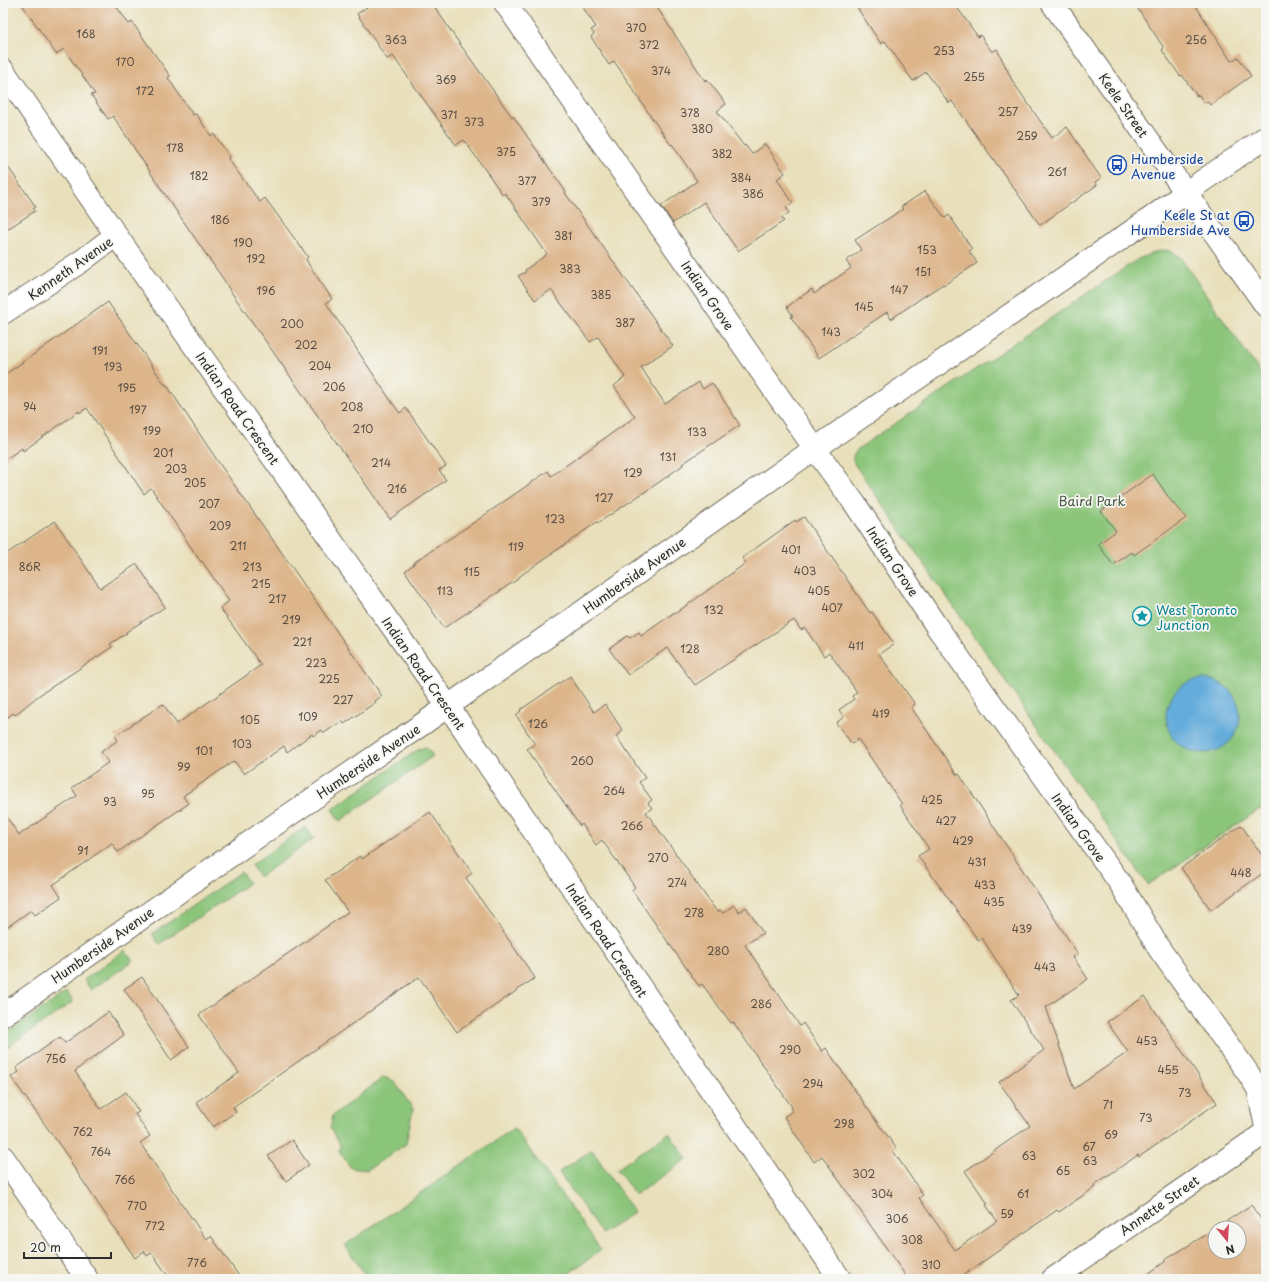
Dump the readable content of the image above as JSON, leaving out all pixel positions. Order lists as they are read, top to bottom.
{
  "streets": {
    "street": [
      "Keele Street",
      "Kenneth Avenue",
      "Indian Grove",
      "Indian Road Crescent",
      "Humberside Avenue",
      "Annette Street"
    ]
  },
  "crossings": [
    ["Keele Street", "Humberside Avenue"],
    ["Kenneth Avenue", "Indian Road Crescent"],
    ["Indian Grove", "Humberside Avenue"],
    ["Indian Road Crescent", "Humberside Avenue"]
  ],
  "parks": ["Baird Park"],
  "places": {
    "bus stop": ["Humberside Avenue", "Keele St at Humberside Ave"],
    "place": ["West Toronto Junction"]
  },
  "house_numbers": [
    "370",
    "168",
    "363",
    "256",
    "372",
    "253",
    "170",
    "374",
    "255",
    "369",
    "172",
    "257",
    "378",
    "371",
    "373",
    "380",
    "259",
    "178",
    "375",
    "382",
    "261",
    "182",
    "384",
    "377",
    "386",
    "379",
    "186",
    "381",
    "190",
    "153",
    "192",
    "383",
    "151",
    "147",
    "196",
    "385",
    "145",
    "387",
    "200",
    "143",
    "202",
    "191",
    "204",
    "193",
    "206",
    "195",
    "94",
    "208",
    "197",
    "210",
    "199",
    "133",
    "201",
    "131",
    "214",
    "203",
    "129",
    "205",
    "216",
    "127",
    "207",
    "123",
    "209",
    "211",
    "119",
    "401",
    "86R",
    "213",
    "403",
    "115",
    "215",
    "113",
    "405",
    "217",
    "407",
    "132",
    "219",
    "221",
    "411",
    "128",
    "223",
    "225",
    "227",
    "419",
    "109",
    "105",
    "126",
    "103",
    "101",
    "260",
    "99",
    "264",
    "95",
    "425",
    "93",
    "427",
    "266",
    "429",
    "91",
    "270",
    "431",
    "448",
    "274",
    "433",
    "435",
    "278",
    "439",
    "280",
    "443",
    "286",
    "453",
    "290",
    "756",
    "455",
    "294",
    "73",
    "71",
    "73",
    "298",
    "762",
    "69",
    "67",
    "764",
    "63",
    "63",
    "65",
    "302",
    "766",
    "304",
    "61",
    "770",
    "59",
    "306",
    "772",
    "308",
    "776",
    "310"
  ],
  "scale_bar": "20 m",
  "north": "bottom"
}
